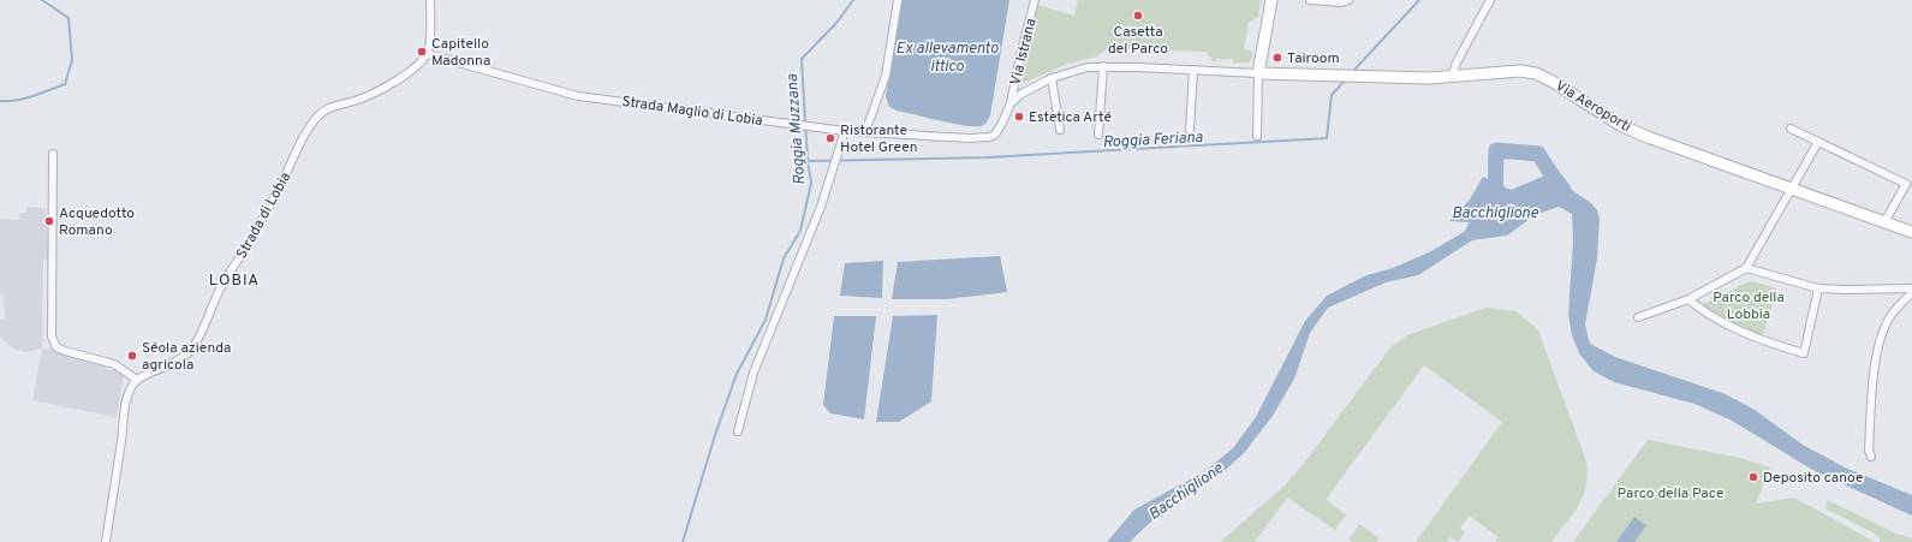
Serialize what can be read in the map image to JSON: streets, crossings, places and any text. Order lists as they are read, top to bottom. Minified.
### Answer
{"streets":{"street":["Via Istrana","Via Aeroporti","Strada Maglio di Lobia","Strada di Lobia"]},"crossings":[["Via Istrana","Via Aeroporti"],["Via Aeroporti","Strada Maglio di Lobia"],["Strada Maglio di Lobia","Strada di Lobia"]],"districts":["LOBIA"],"water":["Ex allevamento ittico","Roggia Muzzana","Roggia Feriana","Bacchiglione"],"parks":["Parco della Lobbia","Parco della Pace"],"places":["Casetta del Parco","Capitello Madonna","Tairoom","Estetica Arté","Ristorante Hotel Green","Acquedotto Romano","Séola azienda agricola","Deposito canoe"]}
